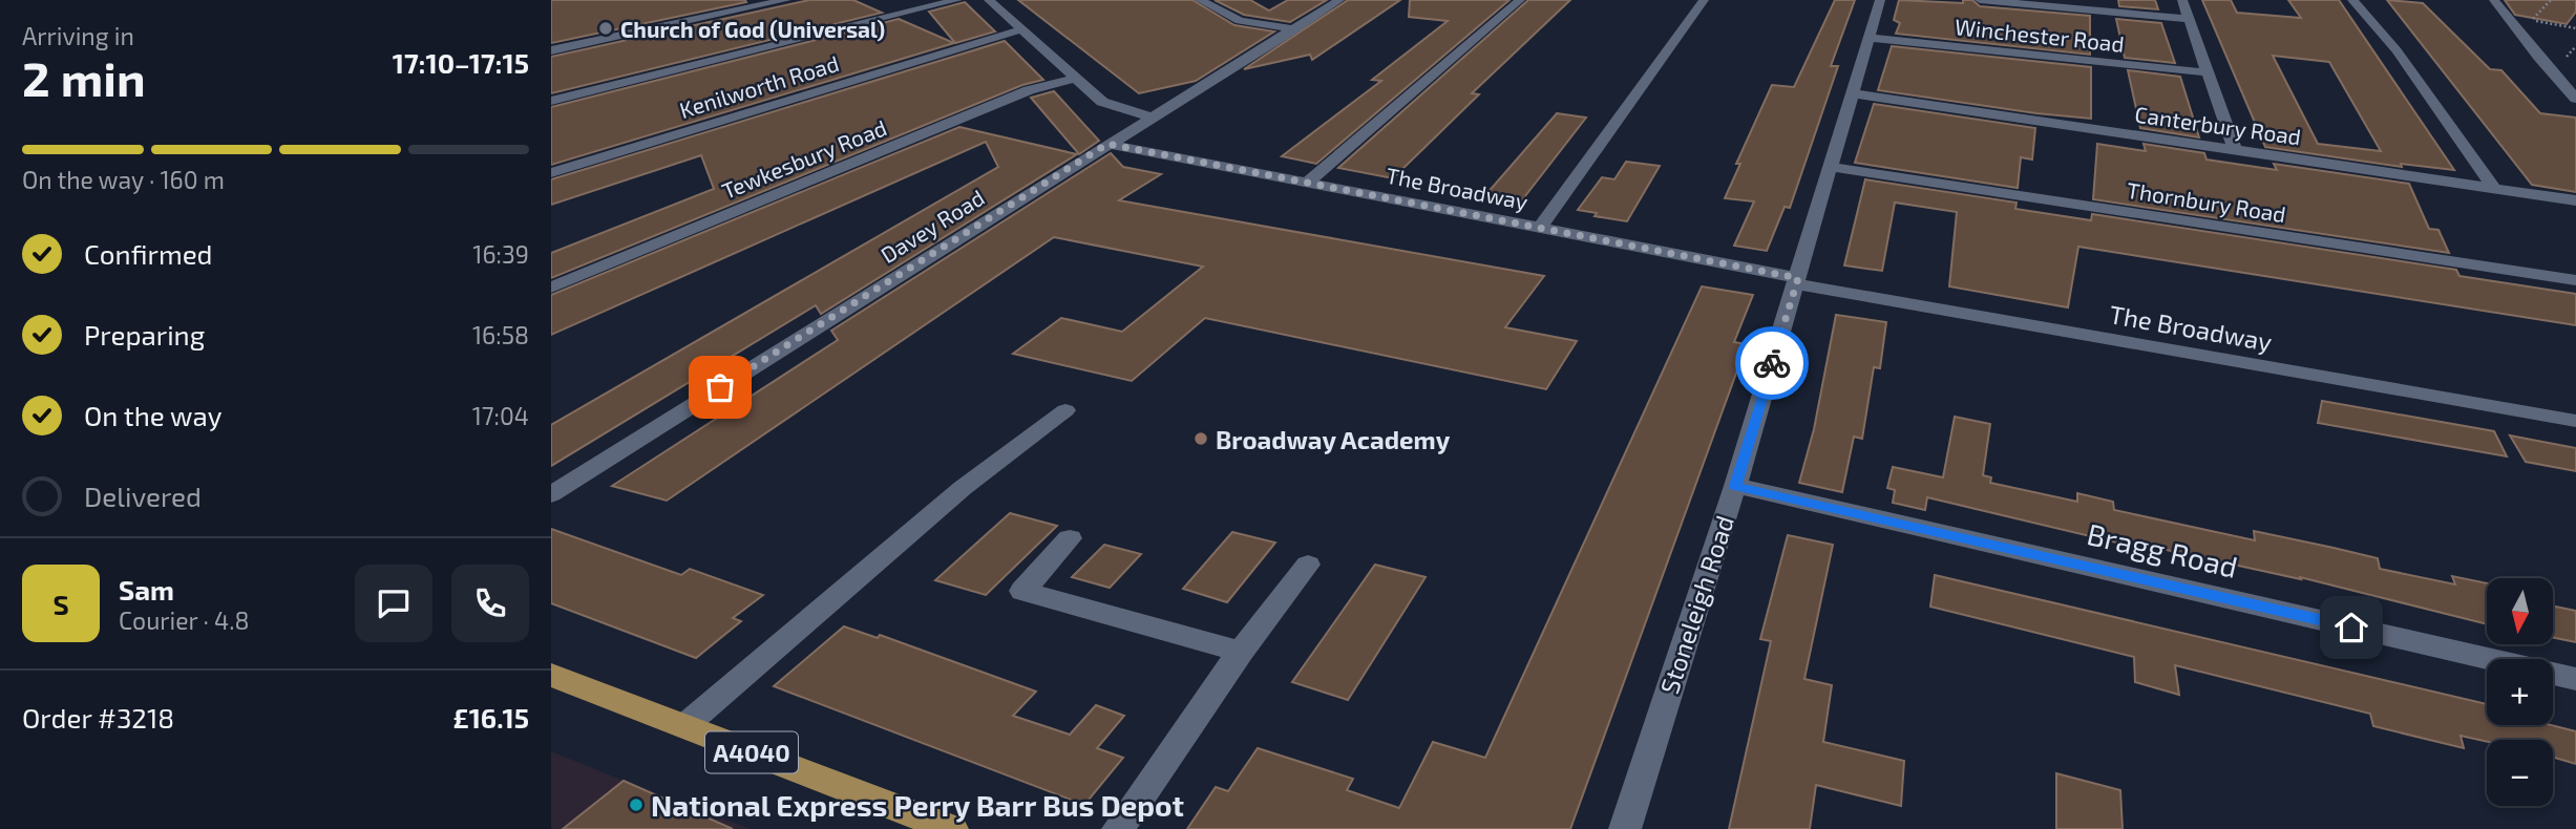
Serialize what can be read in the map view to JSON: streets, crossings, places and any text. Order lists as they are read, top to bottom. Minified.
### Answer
{"streets":{"main road":["A4040"],"street":["Winchester Road","Kenilworth Road","Canterbury Road","Tewkesbury Road","The Broadway","Thornbury Road","Davey Road","Bragg Road","Stoneleigh Road"]},"crossings":[["Winchester Road","Stoneleigh Road"],["Canterbury Road","Stoneleigh Road"],["The Broadway","Davey Road"],["The Broadway","Stoneleigh Road"],["Thornbury Road","Stoneleigh Road"],["Bragg Road","Stoneleigh Road"]],"places":["Church of God (Universal)","Broadway Academy","National Express Perry Barr Bus Depot"],"north":"bottom","page":{"heading":["2 min","Arriving in","17:10–17:15"],"panel":["Sam","Courier · 4.8","Order #3218","£16.15"],"bar":"On the way · 160 m","list":[["Confirmed","16:39"],["Preparing","16:58"],["On the way","17:04"],"Delivered"],"round":"S","map_buttons":["+","−"]}}
